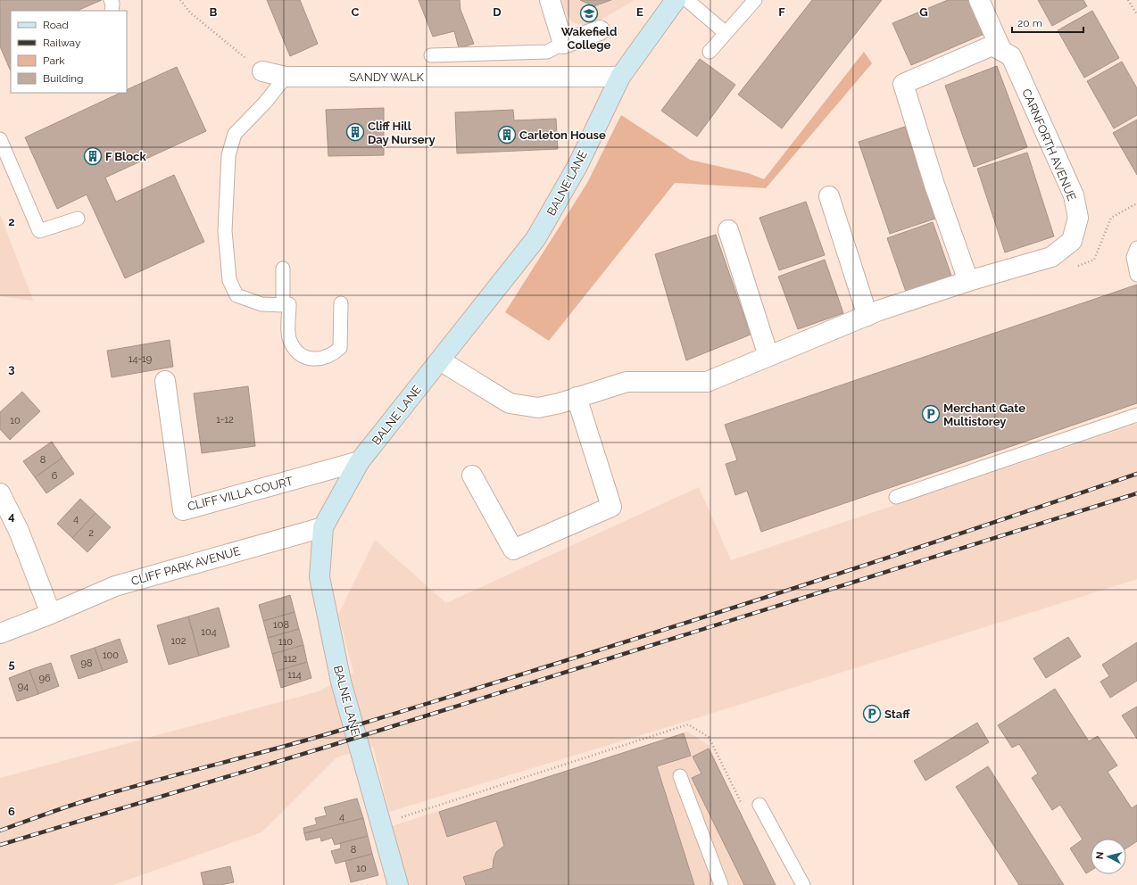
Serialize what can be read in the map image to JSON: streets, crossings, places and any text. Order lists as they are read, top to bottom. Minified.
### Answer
{"streets":{"street":["SANDY WALK","CARNFORTH AVENUE","BALNE LANE","CLIFF VILLA COURT","CLIFF PARK AVENUE"]},"crossings":[["SANDY WALK","BALNE LANE"],["CARNFORTH AVENUE","BALNE LANE"],["BALNE LANE","CLIFF VILLA COURT"],["BALNE LANE","CLIFF PARK AVENUE"]],"places":{"school or university":["Wakefield College"],"building":["Cliff Hill Day Nursery","Carleton House","F Block"],"parking":["Merchant Gate Multistorey","Staff"]},"house_numbers":["14-19","1-12","10","8","6","4","2","108","104","102","110","100","112","98","114","96","94","4","8","10"],"legend":["Road","Railway","Park","Building"],"scale_bar":"20 m","north":"left","grid":{"columns":["B","C","D","E","F","G"],"rows":["2","3","4","5","6"]}}
